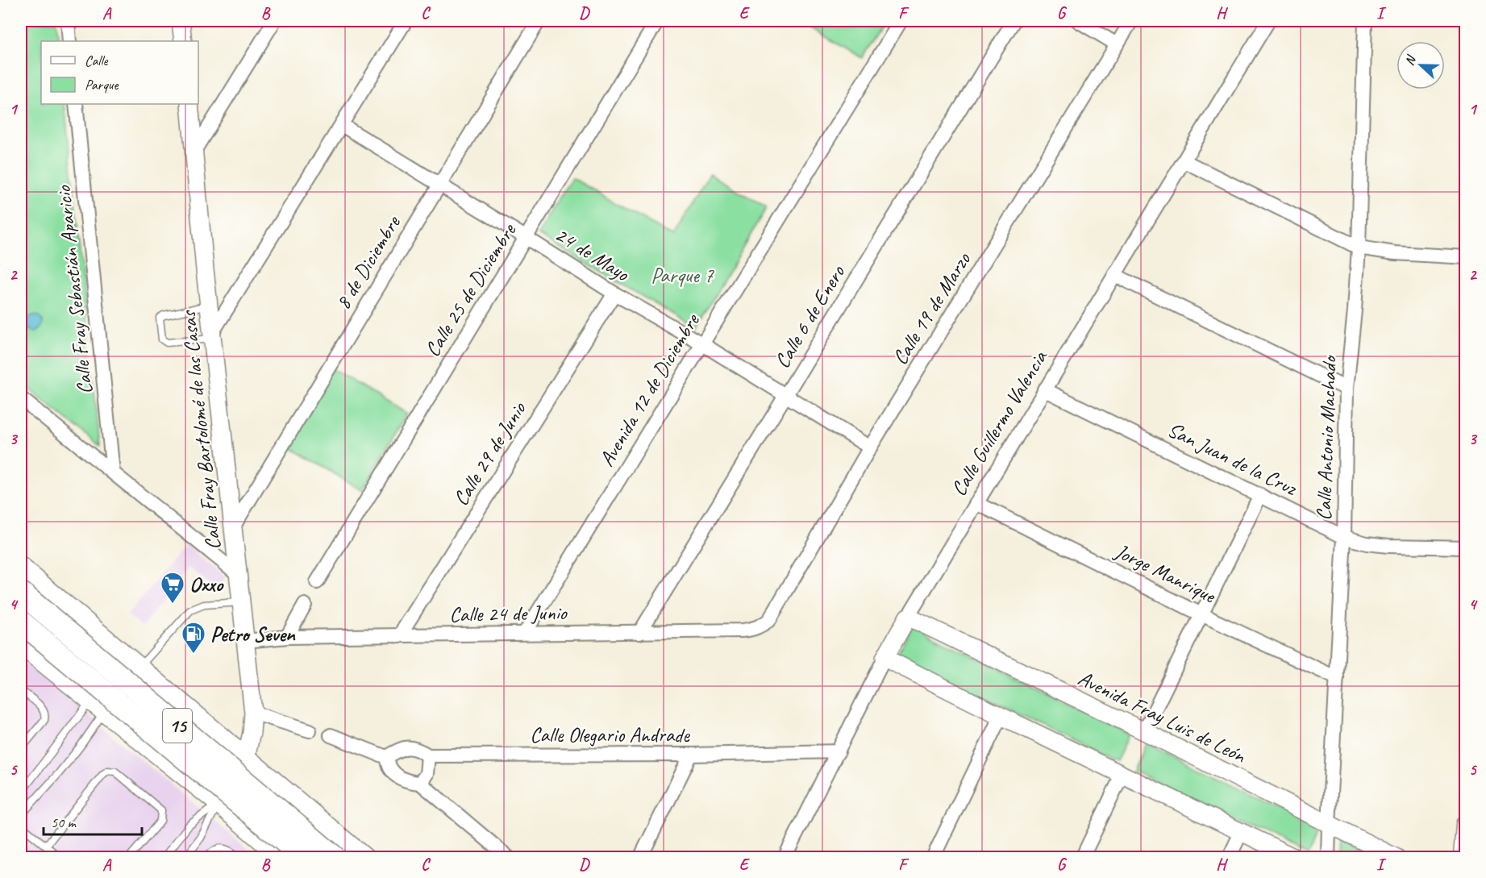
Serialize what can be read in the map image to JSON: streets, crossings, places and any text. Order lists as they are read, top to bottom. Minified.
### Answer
{"streets":{"highway":["15"],"street":["24 de Mayo","8 de Diciembre","Calle Fray Sebastián Aparicio","Calle 25 de Diciembre","Calle 19 de Marzo","Calle 6 de Enero","Avenida 12 de Diciembre","Calle Guillermo Valencia","Calle Fray Bartolomé de las Casas","Calle Antonio Machado","Calle 29 de Junio","San Juan de la Cruz","Jorge Manrique","Calle 24 de Junio","Avenida Fray Luis de León","Calle Olegario Andrade"]},"crossings":[["24 de Mayo","8 de Diciembre"],["24 de Mayo","Calle 25 de Diciembre"],["24 de Mayo","Calle 19 de Marzo"],["24 de Mayo","Calle 6 de Enero"],["24 de Mayo","Avenida 12 de Diciembre"],["24 de Mayo","Calle 29 de Junio"],["8 de Diciembre","Calle Fray Bartolomé de las Casas"],["Calle 19 de Marzo","Calle 24 de Junio"],["Calle 6 de Enero","Calle 24 de Junio"],["Avenida 12 de Diciembre","Calle 24 de Junio"],["Calle Guillermo Valencia","San Juan de la Cruz"],["Calle Guillermo Valencia","Jorge Manrique"],["Calle Guillermo Valencia","Avenida Fray Luis de León"],["Calle Guillermo Valencia","Calle Olegario Andrade"],["Calle Fray Bartolomé de las Casas","Calle 24 de Junio"],["Calle Antonio Machado","San Juan de la Cruz"],["Calle Antonio Machado","Jorge Manrique"],["Calle Antonio Machado","Avenida Fray Luis de León"],["Calle 29 de Junio","Calle 24 de Junio"]],"parks":["Parque 7"],"places":{"supermarket":["Oxxo"],"fuel station":["Petro Seven"]},"legend":["Calle","Parque"],"scale_bar":"50 m","north":"left","grid":{"columns":["A","B","C","D","E","F","G","H","I"],"rows":["1","2","3","4","5"]}}
